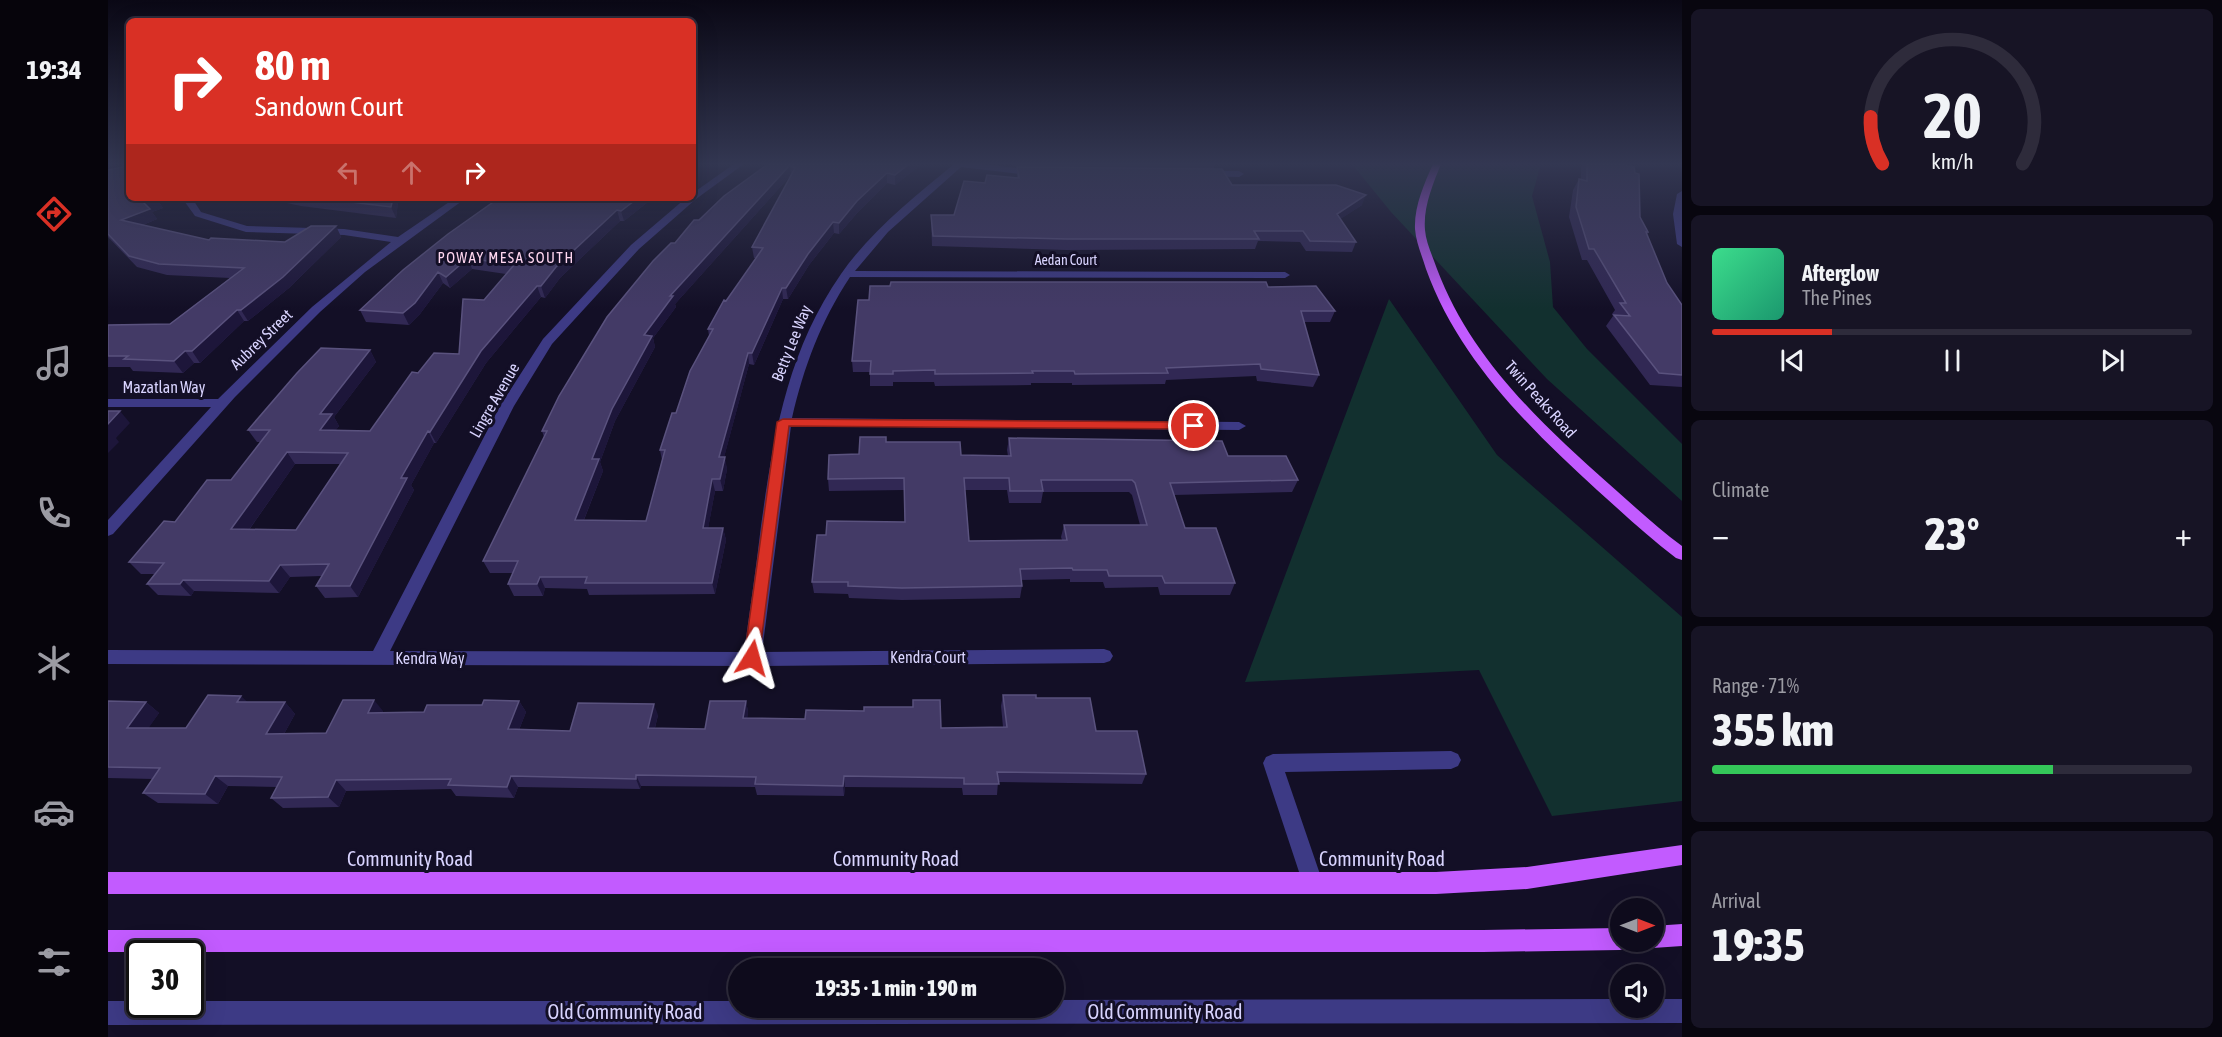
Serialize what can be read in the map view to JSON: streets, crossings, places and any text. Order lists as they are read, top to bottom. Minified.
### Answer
{"streets":{"main road":["Twin Peaks Road","Community Road"],"street":["Aedan Court","Aubrey Street","Betty Lee Way","Mazatlan Way","Lingre Avenue","Kendra Court","Kendra Way","Old Community Road"]},"crossings":[["Aedan Court","Betty Lee Way"],["Aubrey Street","Mazatlan Way"],["Betty Lee Way","Kendra Court"],["Betty Lee Way","Kendra Way"],["Lingre Avenue","Kendra Way"],["Kendra Court","Kendra Way"]],"districts":["POWAY MESA SOUTH"],"north":"right","page":{"tabs":"19:34","turn":["80 m","Sandown Court"],"song":["Afterglow","The Pines"],"tile":["Climate",["Range · 71%","355 km"],["Arrival","19:35"]],"heat":["−","23°","+"],"limit":"30","trip":"19:35 · 1 min · 190 m","gauge":["20","km/h"]}}
